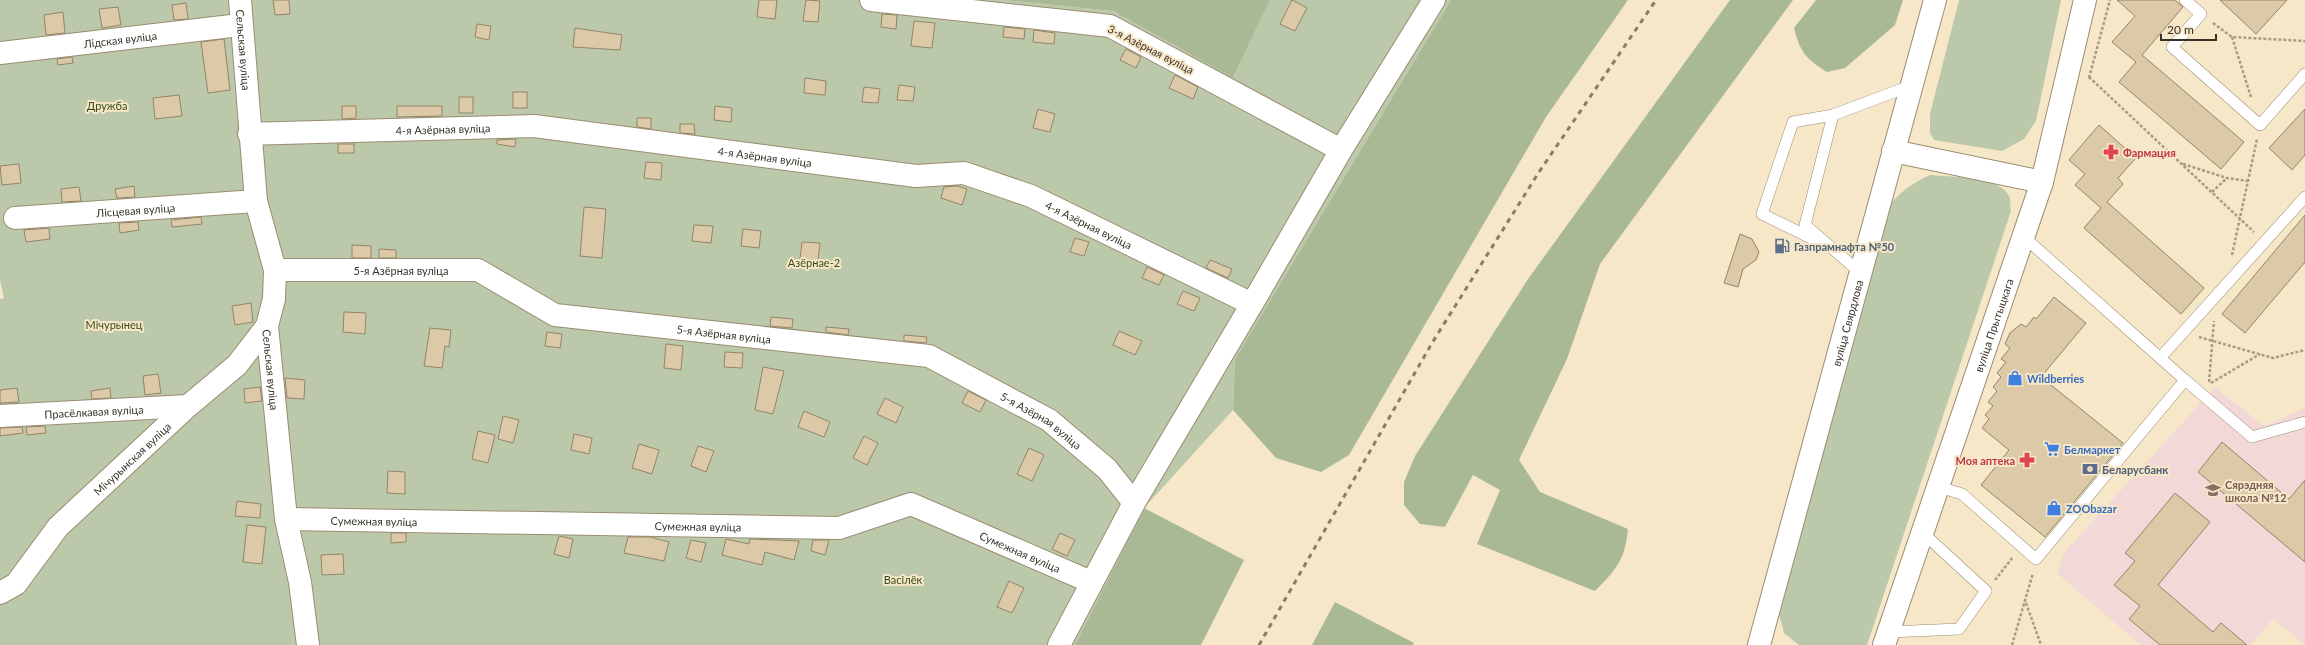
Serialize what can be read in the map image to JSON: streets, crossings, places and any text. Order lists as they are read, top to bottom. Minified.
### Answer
{"streets":{"street":["Лідская вуліца","3-я Азёрная вуліца","Сельская вуліца","4-я Азёрная вуліца","Лісцевая вуліца","5-я Азёрная вуліца","вуліца Свярдлова","вуліца Прытыцкага","Прасёлкавая вуліца","Мічурынская вуліца","Сумежная вуліца"]},"crossings":[["Лідская вуліца","Сельская вуліца"],["Сельская вуліца","4-я Азёрная вуліца"],["Сельская вуліца","Лісцевая вуліца"],["Сельская вуліца","5-я Азёрная вуліца"],["Сельская вуліца","Мічурынская вуліца"],["Сельская вуліца","Сумежная вуліца"],["Прасёлкавая вуліца","Мічурынская вуліца"]],"parks":["Дружба","Азёрнае-2","Мічурынец","Васілёк"],"places":{"pharmacy":["Фармация","Моя аптека"],"fuel station":["Газпрамнафта №50"],"shop":["Wildberries","ZOObazar"],"supermarket":["Белмаркет"],"bank":["Беларусбанк"],"school or university":["Сярэдняя школа №12"]},"scale_bar":"20 m"}
